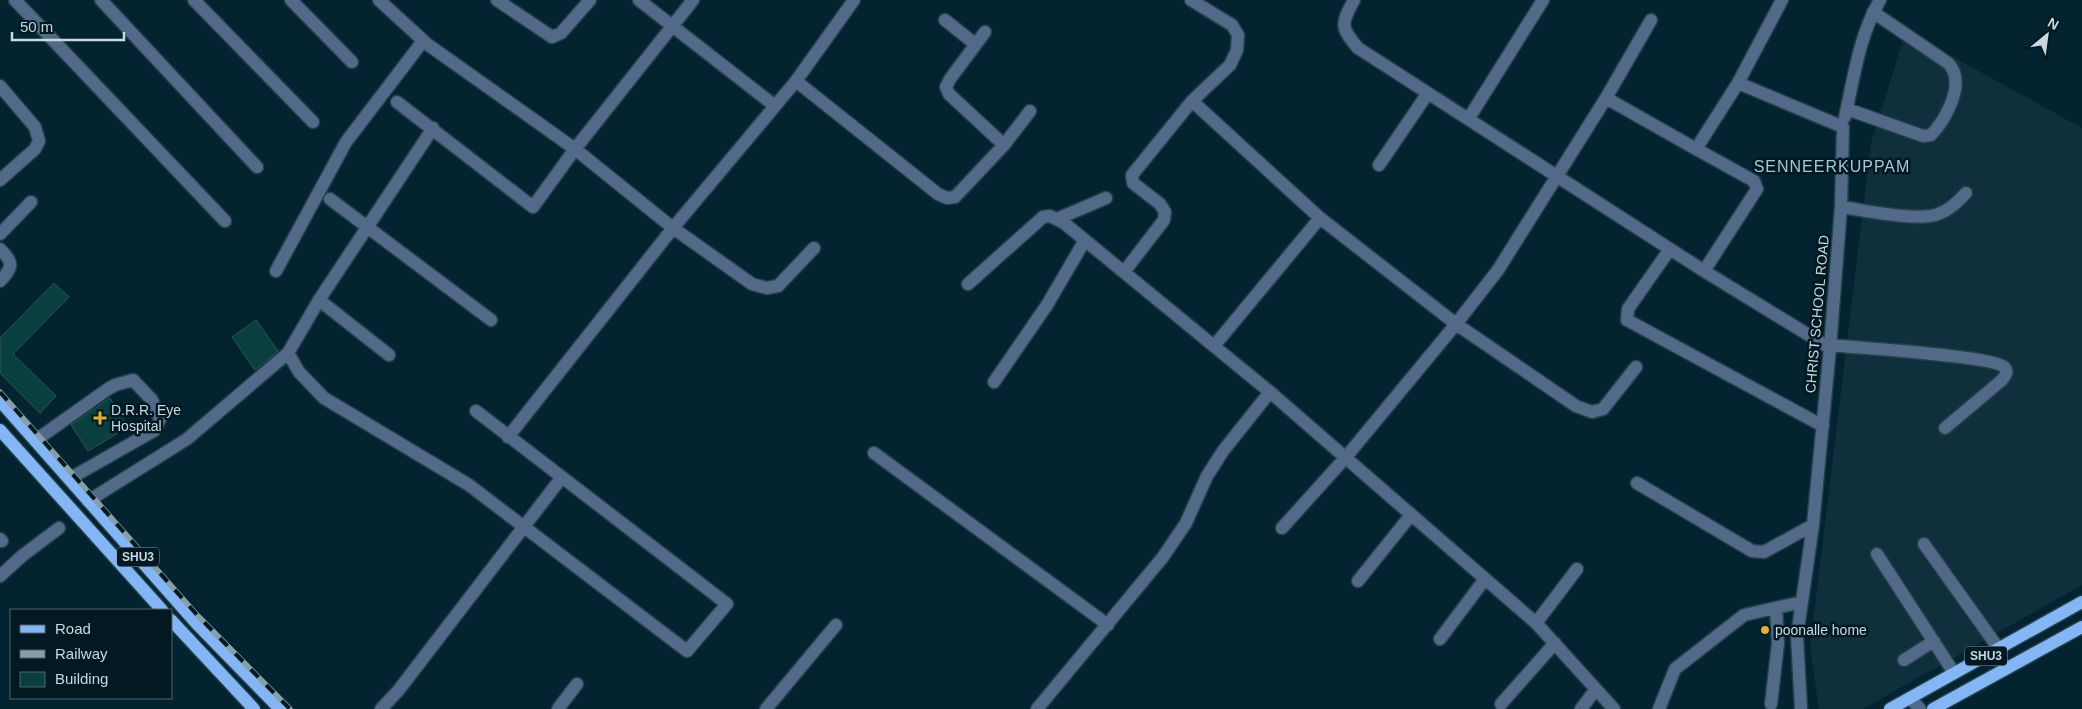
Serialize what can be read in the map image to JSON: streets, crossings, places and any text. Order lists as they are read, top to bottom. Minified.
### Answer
{"streets":{"main road":["SHU3"],"street":["CHRIST SCHOOL ROAD"]},"districts":["SENNEERKUPPAM"],"places":{"health":["D.R.R. Eye Hospital"],"other":["poonalle home"]},"legend":["Road","Railway","Building"],"scale_bar":"50 m","north":"top right"}
